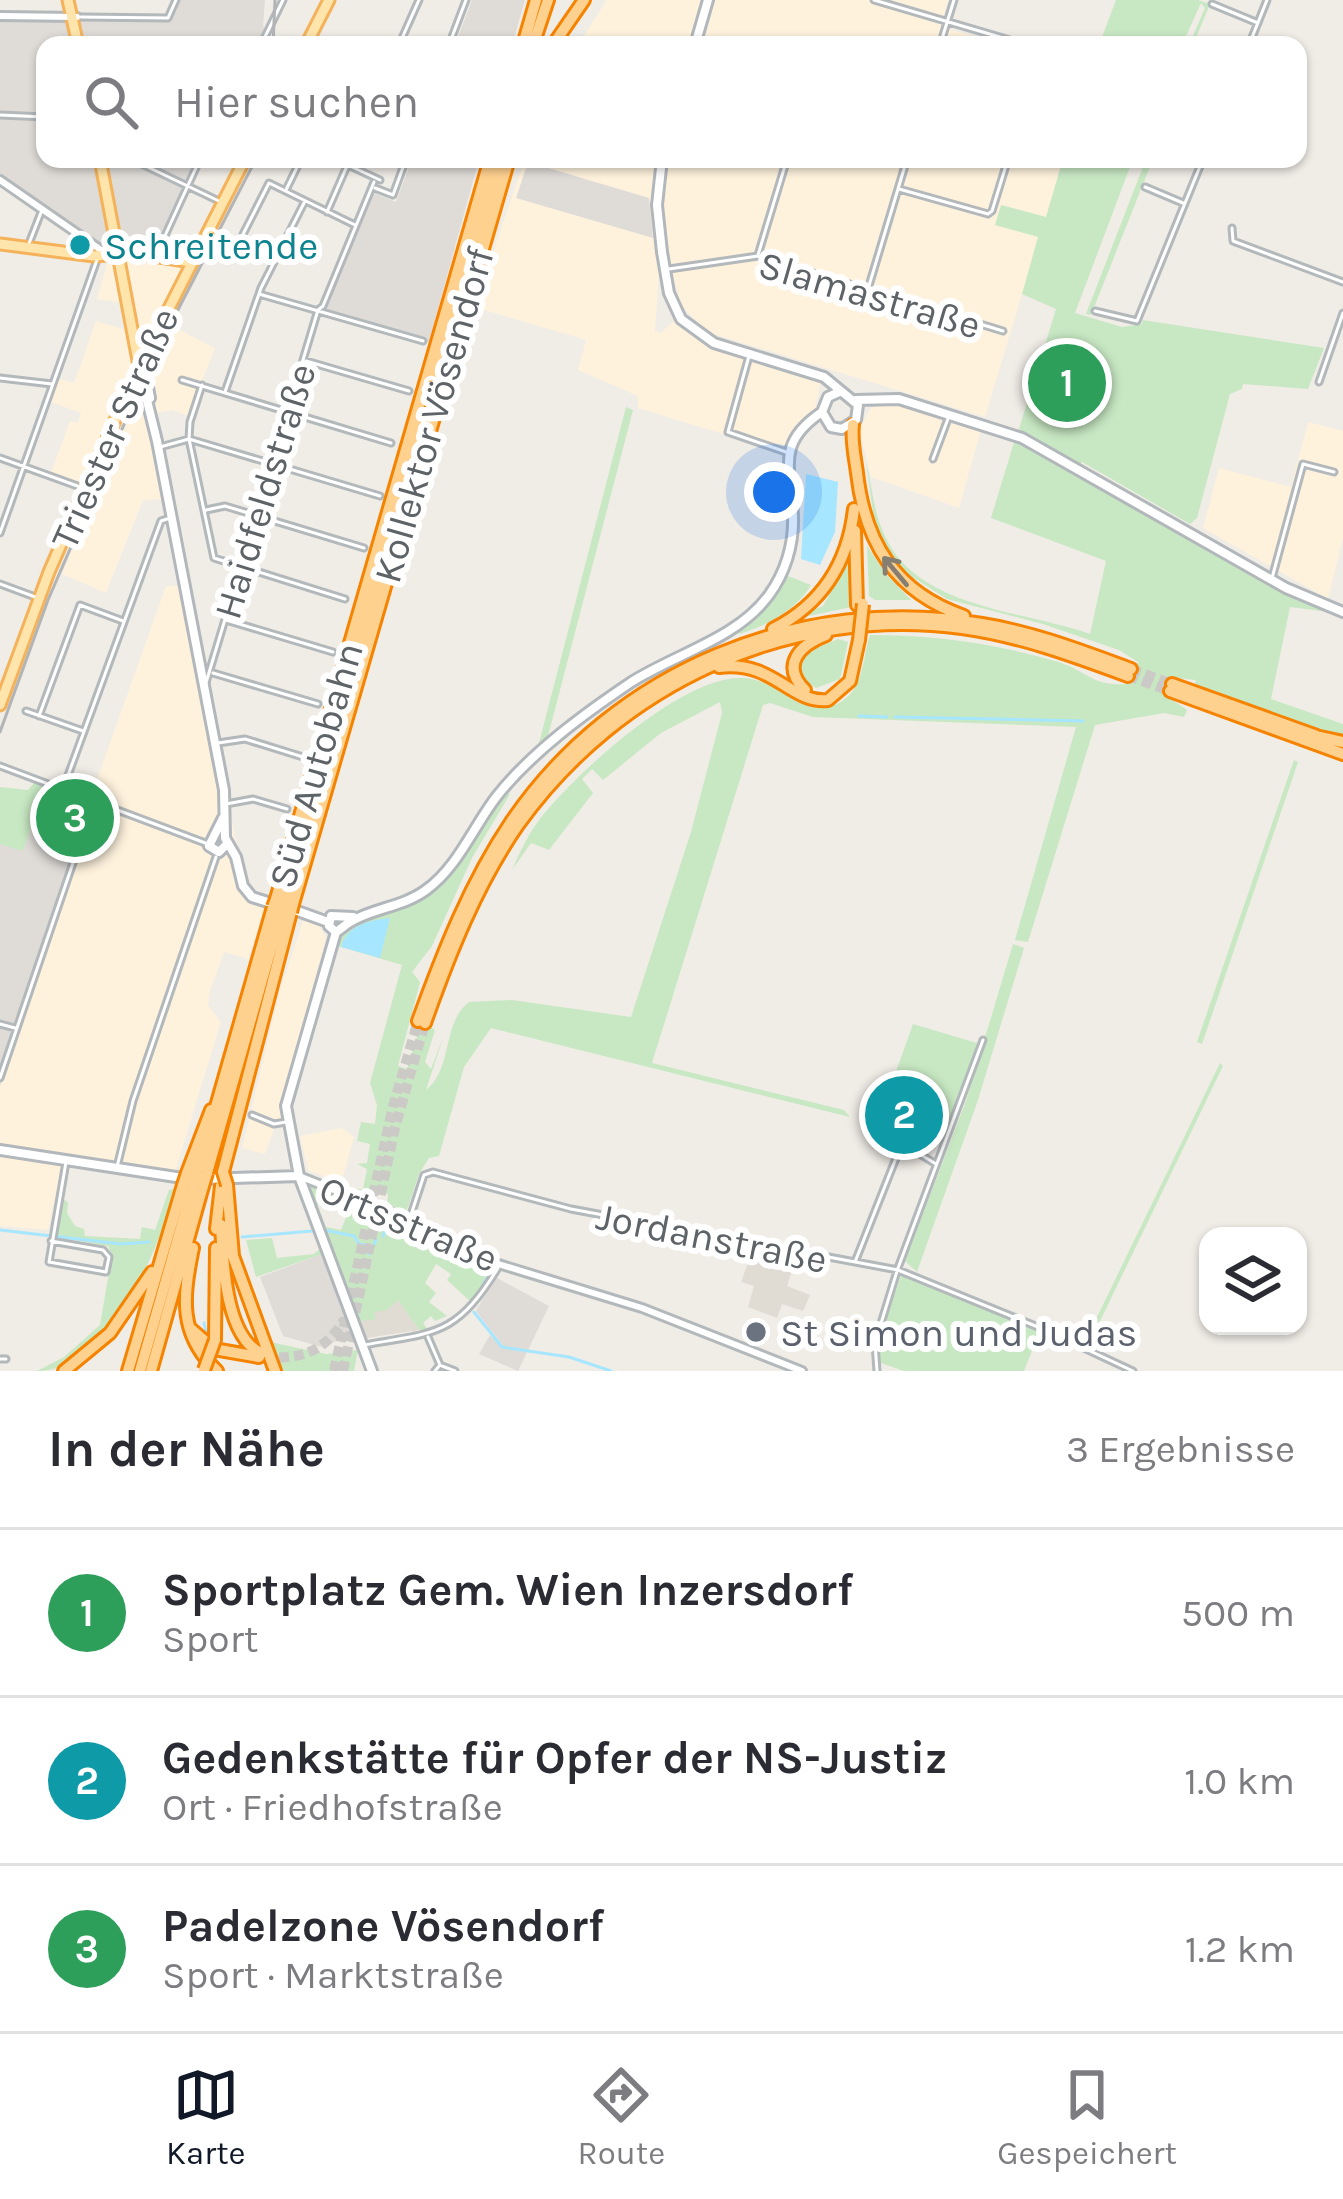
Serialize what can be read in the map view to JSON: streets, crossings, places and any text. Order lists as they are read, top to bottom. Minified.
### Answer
{"streets":{"highway":["Kollektor Vösendorf","Süd Autobahn"],"main road":["Triester Straße","Ortsstraße"],"street":["Slamastraße","Haidfeldstraße","Jordanstraße"]},"crossings":[["Kollektor Vösendorf","Süd Autobahn"],["Ortsstraße","Jordanstraße"]],"places":["Schreitende","St Simon und Judas"],"page":{"search":"Hier suchen","pins":["1","3","2"],"heading":["In der Nähe","3 Ergebnisse"],"list":[{"mark":"1","name":"Sportplatz Gem. Wien Inzersdorf","note":"Sport","value":"500 m"},{"mark":"2","name":"Gedenkstätte für Opfer der NS-Justiz","note":"Ort · Friedhofstraße","value":"1.0 km"},{"mark":"3","name":"Padelzone Vösendorf","note":"Sport · Marktstraße","value":"1.2 km"}],"nav":["Karte","Route","Gespeichert"]}}
